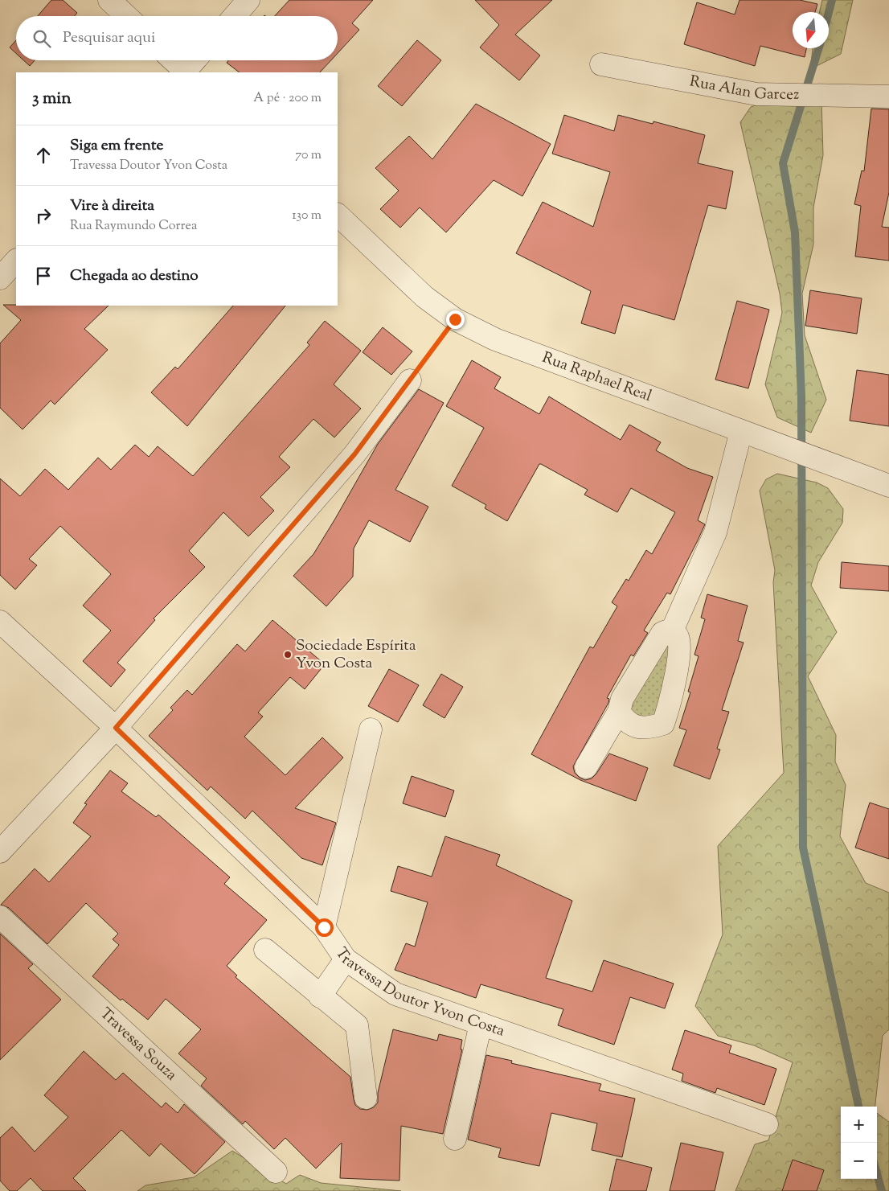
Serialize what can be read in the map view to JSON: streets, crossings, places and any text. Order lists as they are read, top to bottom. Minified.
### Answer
{"streets":{"street":["Rua Alan Garcez","Rua Raphael Real","Travessa Doutor Yvon Costa","Travessa Souza"]},"places":["Sociedade Espírita Yvon Costa"],"north":"bottom","page":{"search":"Pesquisar aqui","heading":["3 min","A pé · 200 m"],"list":[["Siga em frente","Travessa Doutor Yvon Costa","70 m"],["Vire à direita","Rua Raymundo Correa","130 m"],"Chegada ao destino"],"map_buttons":["+","−"]}}
